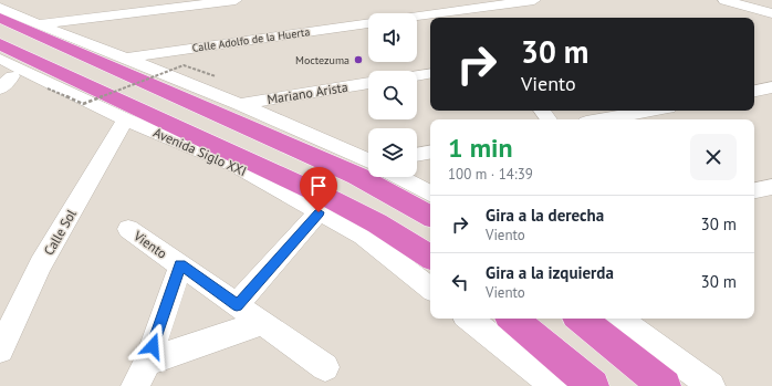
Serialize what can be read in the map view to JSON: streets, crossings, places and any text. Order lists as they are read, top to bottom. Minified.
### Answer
{"streets":{"highway":["Avenida Siglo XXI"],"street":["Calle Adolfo de la Huerta","Mariano Arista","Calle Sol","Viento"]},"crossings":[["Avenida Siglo XXI","Calle Sol"]],"places":["Moctezuma"],"page":{"turn":["30 m","Viento"],"heading":["1 min","100 m · 14:39"],"list":[{"name":"Gira a la derecha","note":"Viento","value":"30 m"},{"name":"Gira a la izquierda","note":"Viento","value":"30 m"}]}}
